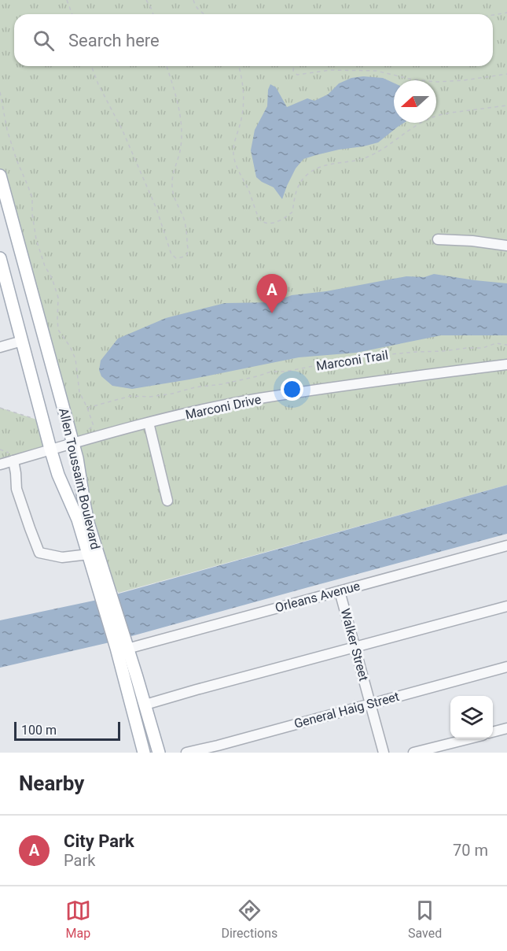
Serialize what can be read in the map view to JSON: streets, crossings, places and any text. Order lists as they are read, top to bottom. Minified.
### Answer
{"streets":{"main road":["Allen Toussaint Boulevard"],"street":["Marconi Drive","Orleans Avenue","Walker Street","General Haig Street"],"path":["Marconi Trail"]},"crossings":[["Marconi Drive","Allen Toussaint Boulevard"],["Allen Toussaint Boulevard","Orleans Avenue"],["Orleans Avenue","Walker Street"],["Walker Street","General Haig Street"]],"scale_bar":"100 m","north":"left","page":{"search":"Search here","pins":"A","scale":"100 m","heading":"Nearby","list":[{"mark":"A","name":"City Park","note":"Park","value":"70 m"}],"nav":["Map","Directions","Saved"]}}
